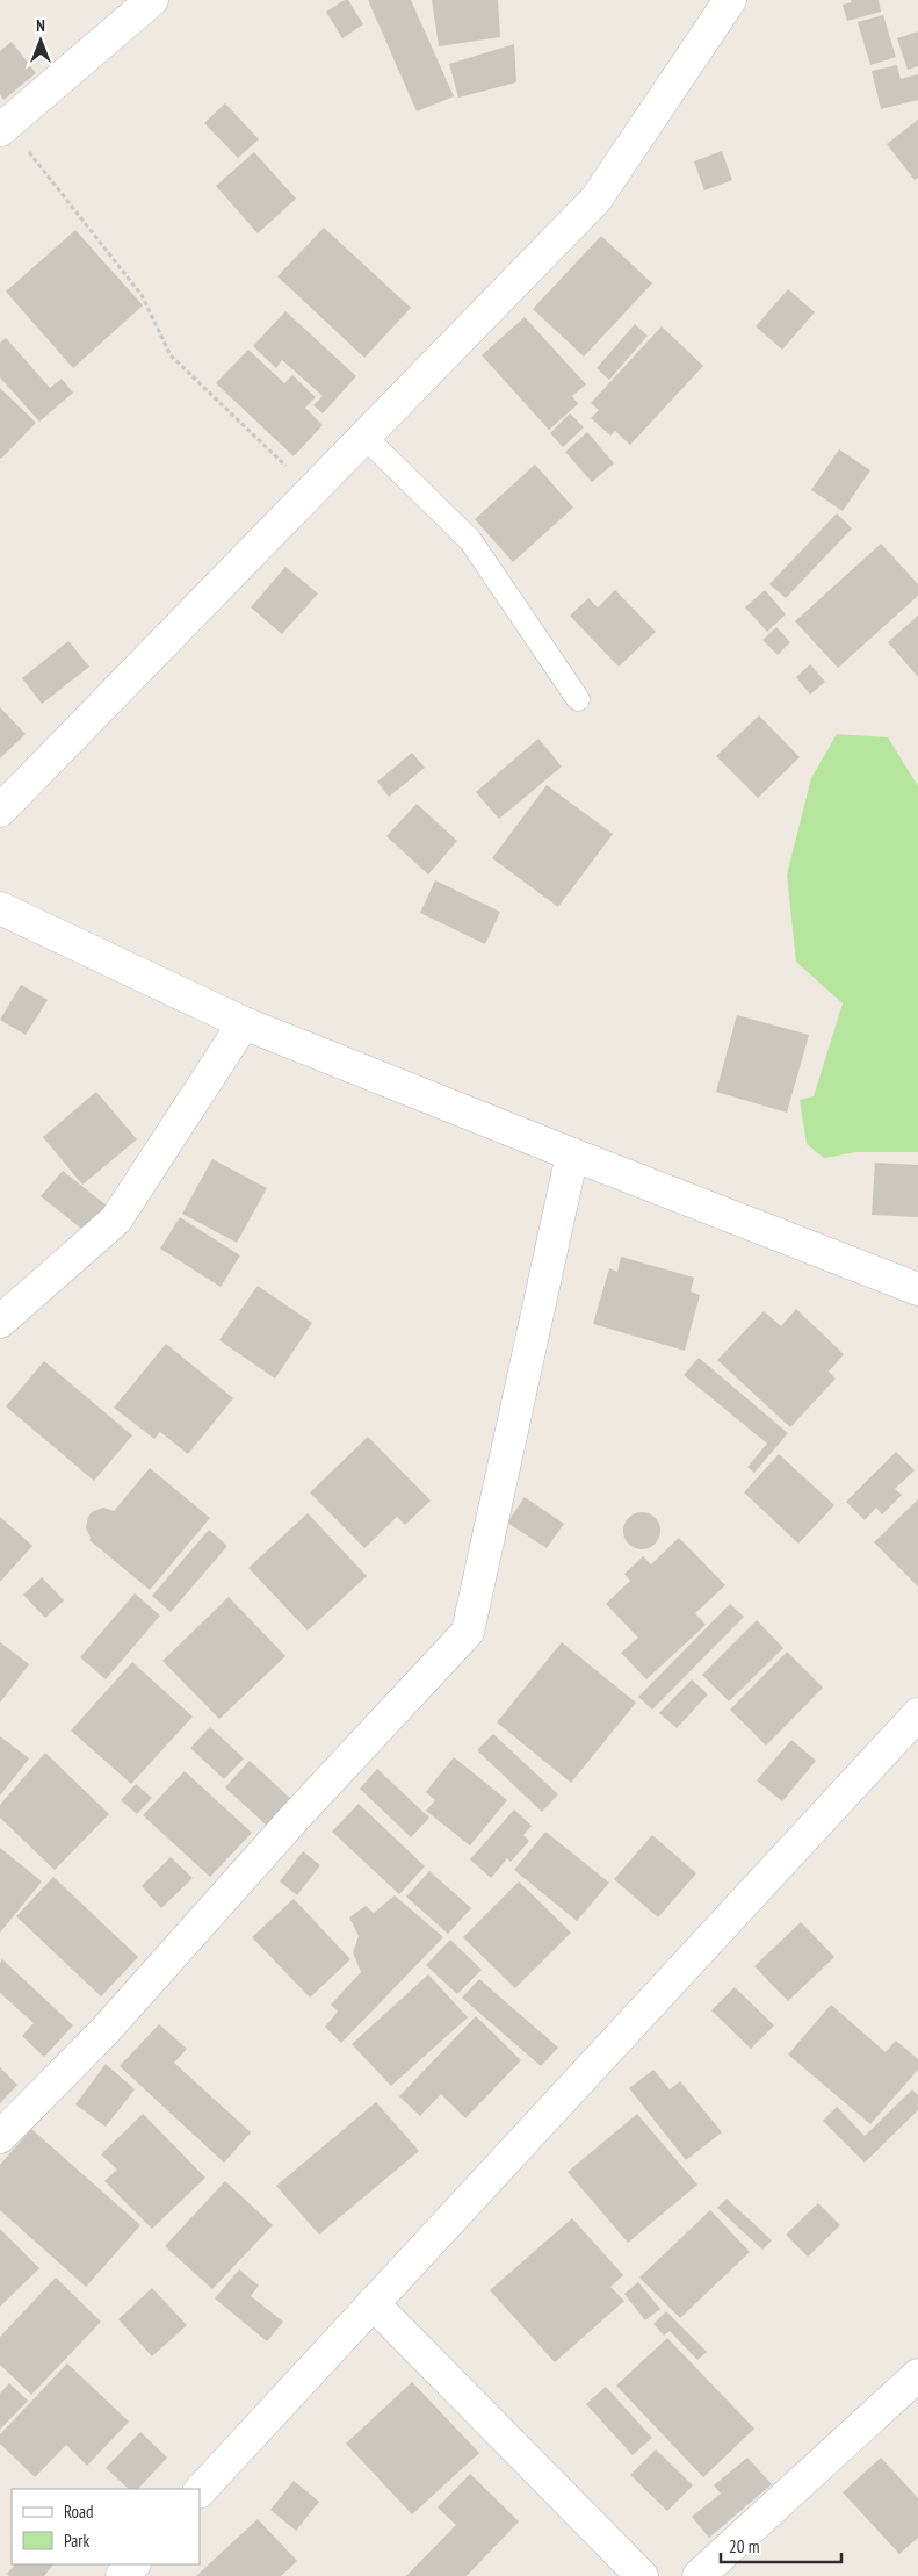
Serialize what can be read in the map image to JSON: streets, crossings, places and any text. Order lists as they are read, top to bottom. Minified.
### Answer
{"legend":["Road","Park"],"scale_bar":"20 m","north":"top"}
